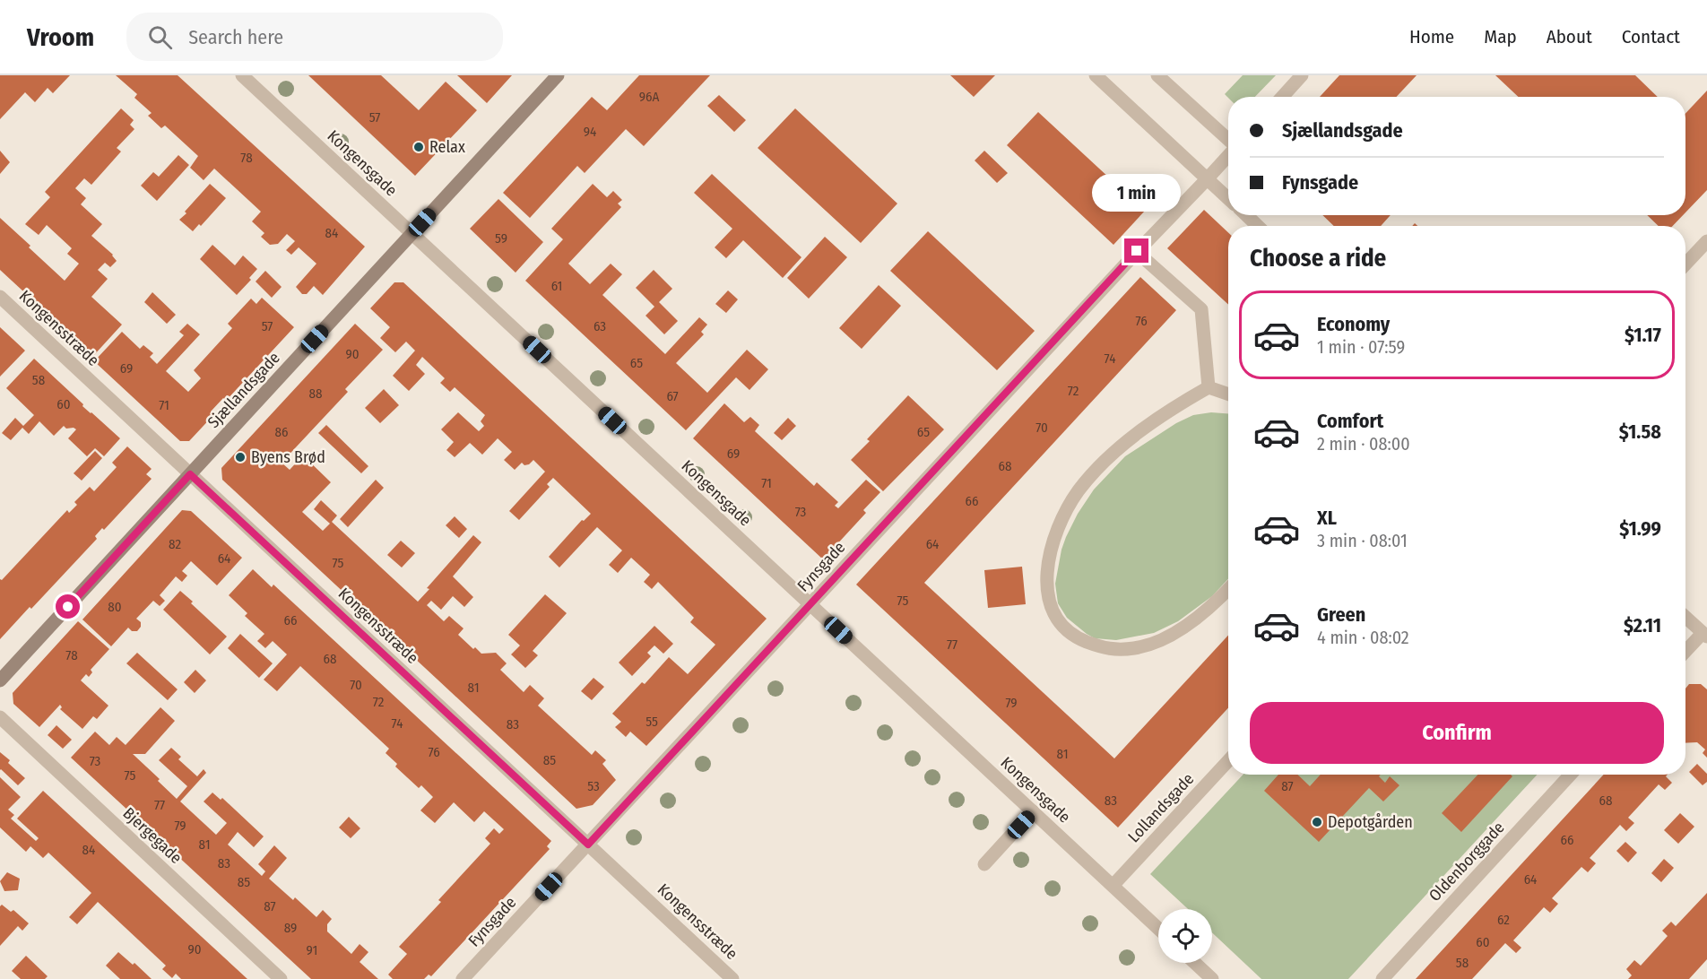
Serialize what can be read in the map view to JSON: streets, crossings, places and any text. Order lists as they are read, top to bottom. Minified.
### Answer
{"streets":{"street":["Kongensgade","Kongensstræde","Sjællandsgade","Fynsgade","Lollandsgade","Bjergegade","Oldenborggade"]},"crossings":[["Kongensgade","Sjællandsgade"],["Kongensgade","Fynsgade"],["Kongensgade","Lollandsgade"],["Kongensstræde","Sjællandsgade"],["Kongensstræde","Fynsgade"]],"places":["Relax","Byens Brød","Depotgården"],"house_numbers":["96A","57","94","78","84","59","61","76","57","63","90","74","65","69","58","72","88","67","60","71","70","86","65","69","68","71","66","73","82","64","64","75","75","80","66","77","78","68","70","81","72","79","55","74","83","76","81","85","73","75","53","87","83","68","77","79","66","81","84","83","64","85","87","62","89","60","90","91","58"],"page":{"header":"Vroom","search":"Search here","nav":["Home","Map","About","Contact"],"banner":["Sjællandsgade","Fynsgade"],"bubble":"1 min","heading":"Choose a ride","list":[{"name":"Economy","note":"1 min · 07:59","value":"$1.17"},{"name":"Comfort","note":"2 min · 08:00","value":"$1.58"},{"name":"XL","note":"3 min · 08:01","value":"$1.99"},{"name":"Green","note":"4 min · 08:02","value":"$2.11"}],"buttons":"Confirm"}}
